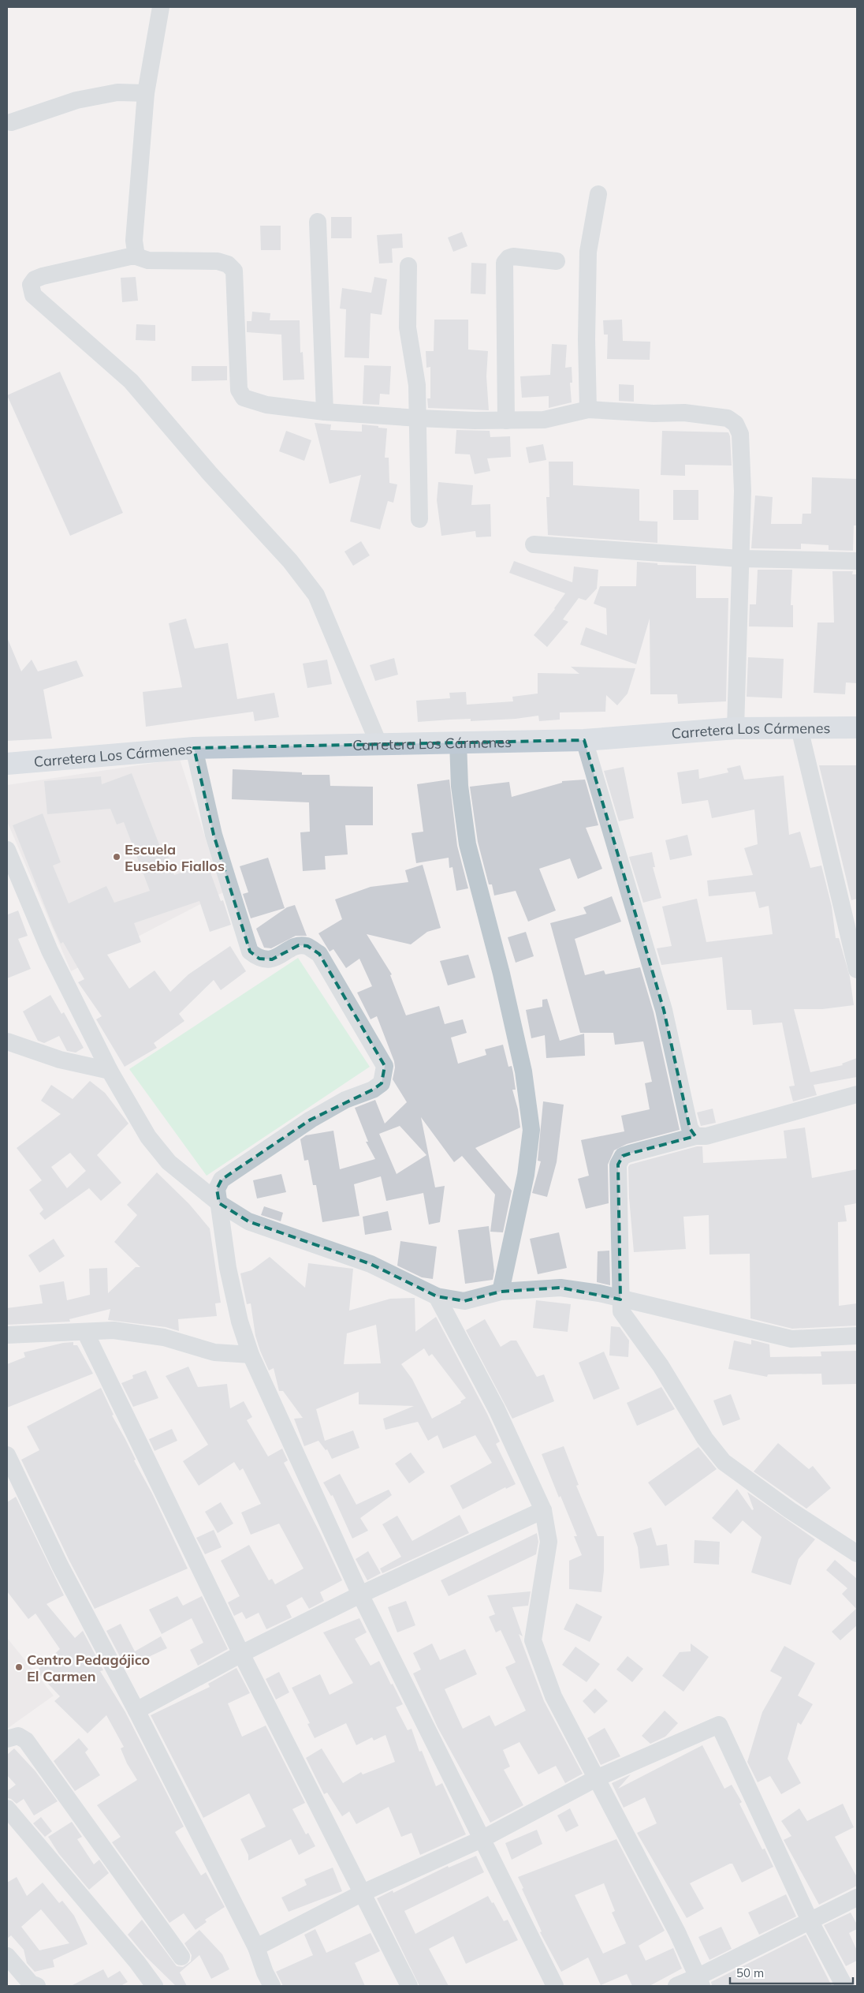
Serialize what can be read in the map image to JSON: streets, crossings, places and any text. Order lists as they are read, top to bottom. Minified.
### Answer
{"streets":{"main road":["Carretera Los Cármenes"]},"places":["Escuela Eusebio Fiallos","Centro Pedagójico El Carmen"],"scale_bar":"50 m"}
